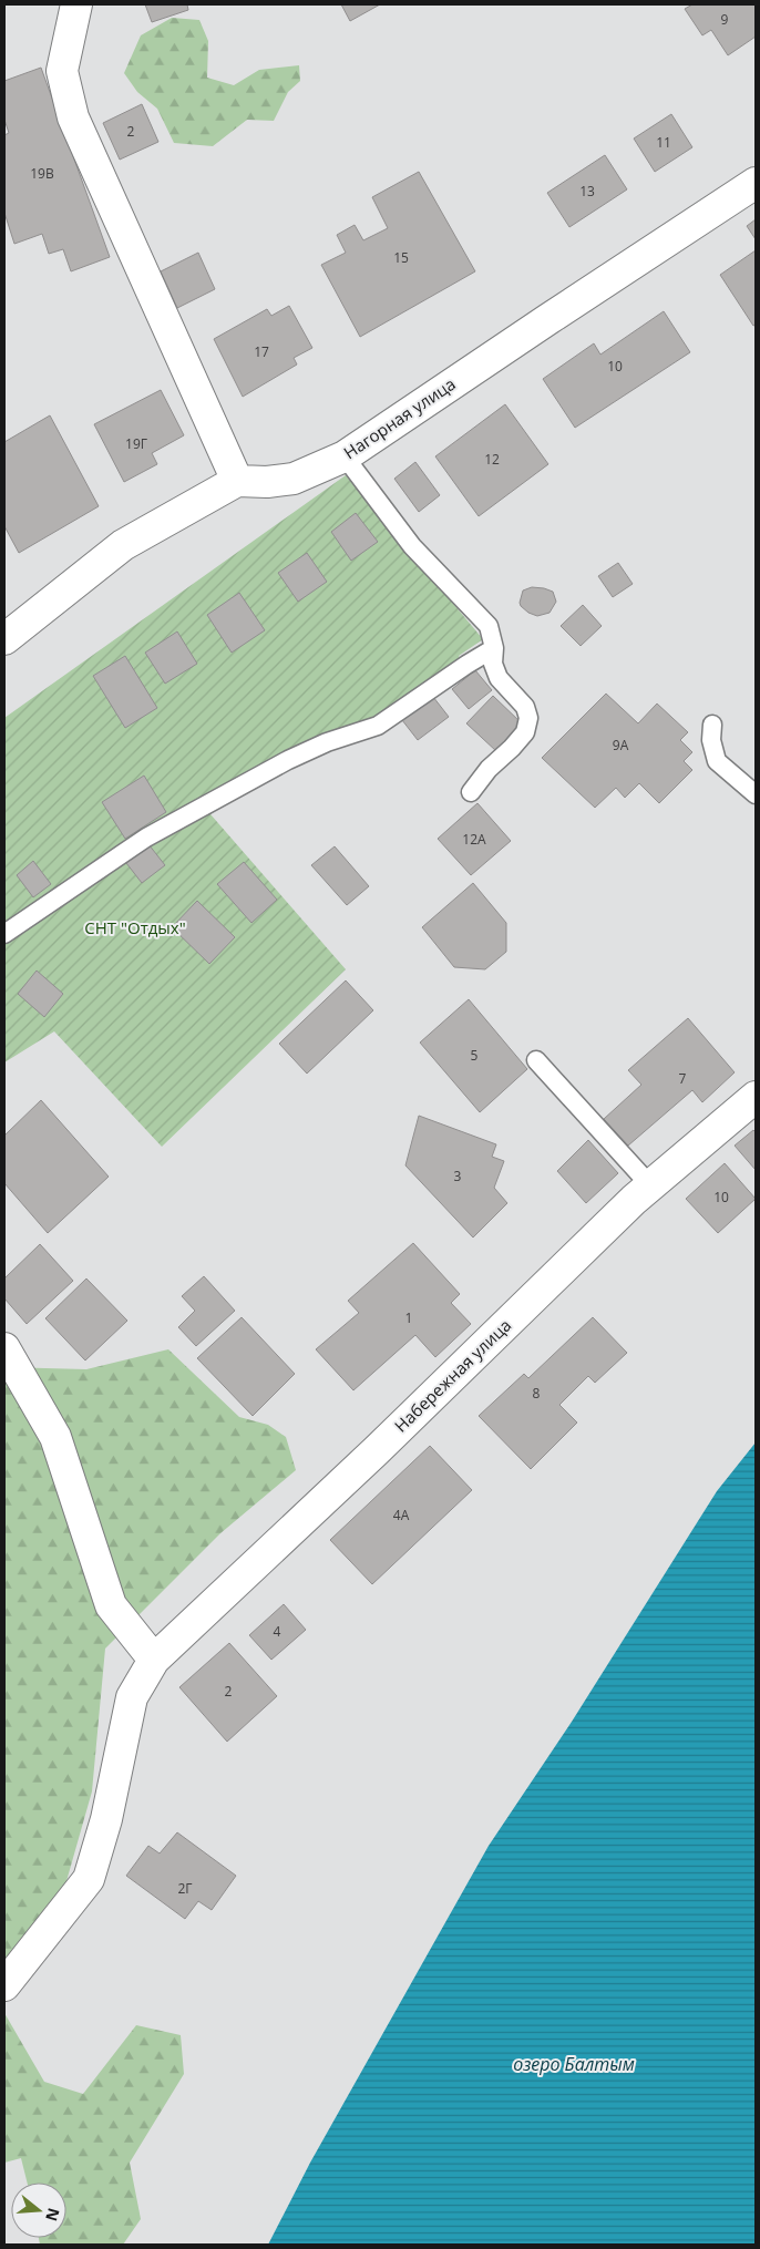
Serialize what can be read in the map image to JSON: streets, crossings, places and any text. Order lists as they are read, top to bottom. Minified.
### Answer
{"streets":{"street":["Нагорная улица","Набережная улица"]},"water":["озеро Балтым"],"parks":["СНТ \"Отдых\""],"house_numbers":["9","2","11","19В","13","15","17","10","19Г","12","9А","12А","5","7","3","10","1","8","4А","4","2","2Г"],"north":"right"}
